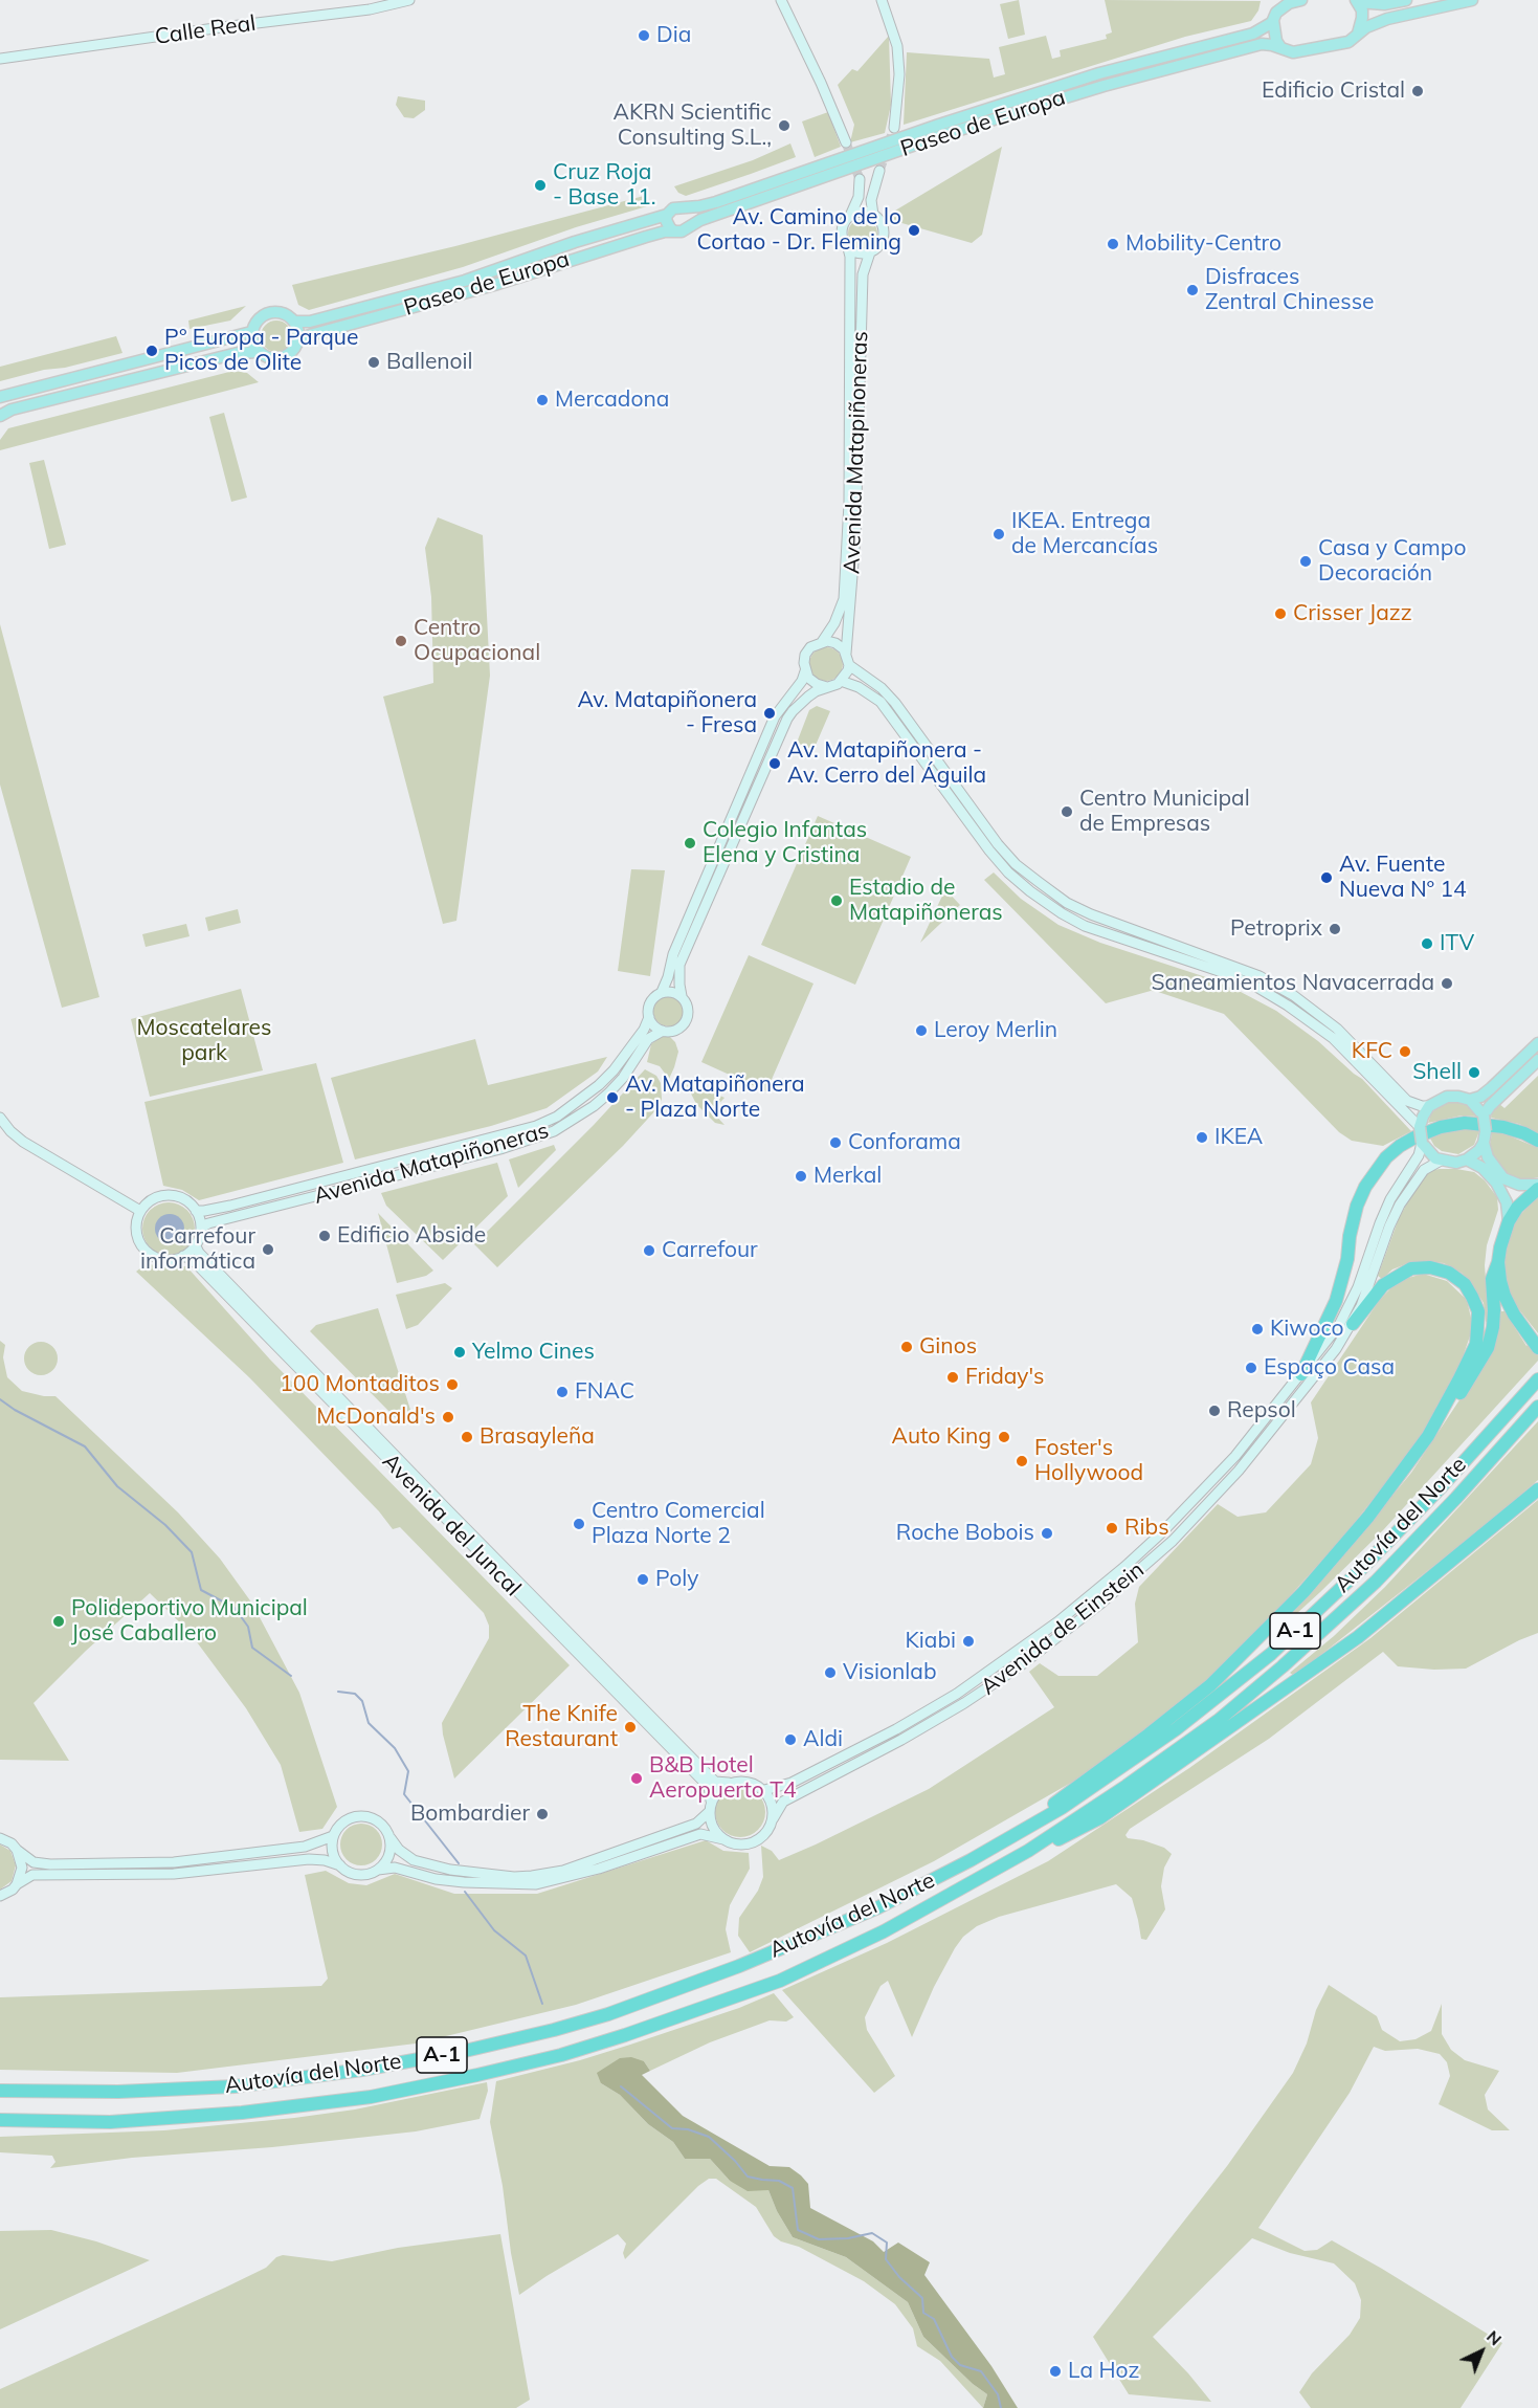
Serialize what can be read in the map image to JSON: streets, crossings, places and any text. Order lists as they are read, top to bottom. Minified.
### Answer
{"streets":{"highway":["Autovía del Norte","A-1"],"main road":["Paseo de Europa"],"street":["Calle Real","Avenida Matapiñoneras","Avenida del Juncal","Avenida de Einstein"]},"crossings":[["Avenida Matapiñoneras","Avenida del Juncal"],["Avenida del Juncal","Avenida de Einstein"]],"parks":["Moscatelares park"],"places":["Dia","Edificio Cristal","AKRN Scientific Consulting S.L.,","Cruz Roja - Base 11.","Av. Camino de lo Cortao - Dr. Fleming","Mobility-Centro","Disfraces Zentral Chinesse","Pº Europa - Parque Picos de Olite","Ballenoil","Mercadona","IKEA. Entrega de Mercancías","Casa y Campo Decoración","Crisser Jazz","Centro Ocupacional","Av. Matapiñonera - Fresa","Av. Matapiñonera - Av. Cerro del Águila","Centro Municipal de Empresas","Colegio Infantas Elena y Cristina","Av. Fuente Nueva Nº 14","Estadio de Matapiñoneras","Petroprix","ITV","Saneamientos Navacerrada","Leroy Merlin","KFC","Shell","Av. Matapiñonera - Plaza Norte","IKEA","Conforama","Merkal","Edificio Abside","Carrefour informática","Carrefour","Kiwoco","Ginos","Yelmo Cines","Espaço Casa","Friday's","100 Montaditos","FNAC","Repsol","McDonald's","Brasayleña","Auto King","Foster's Hollywood","Centro Comercial Plaza Norte 2","Ribs","Roche Bobois","Poly","Polideportivo Municipal José Caballero","Kiabi","Visionlab","The Knife Restaurant","Aldi","B&B Hotel Aeropuerto T4","Bombardier","La Hoz"],"north":"top right"}
